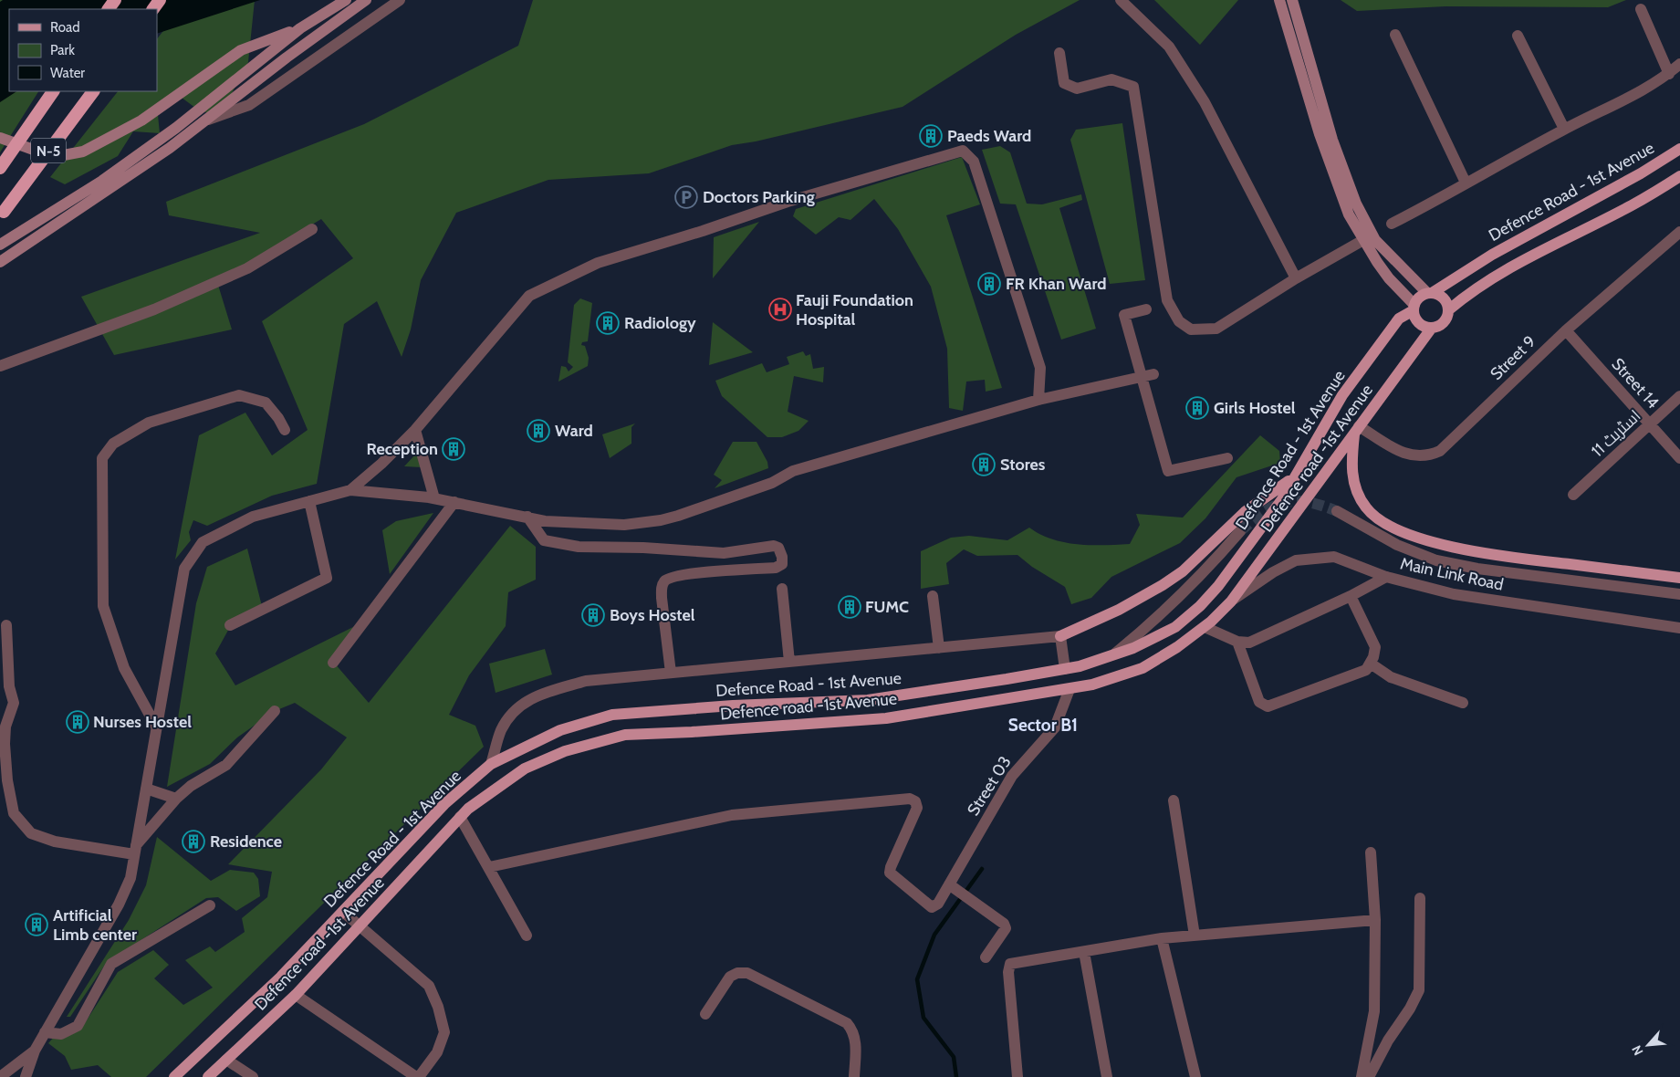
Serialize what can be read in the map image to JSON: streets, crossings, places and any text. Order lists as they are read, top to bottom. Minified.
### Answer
{"streets":{"highway":["N-5"],"main road":["Defence Road - 1st Avenue","Defence road -1st Avenue"],"street":["Street 9","Street 14","اسٹریٹ 11","Main Link Road","Street 03"]},"crossings":[["Defence Road - 1st Avenue","Defence road -1st Avenue"],["Street 9","Street 14"],["Street 9","Defence road -1st Avenue"],["Street 14","اسٹریٹ 11"],["Defence road -1st Avenue","Main Link Road"],["Defence road -1st Avenue","Street 03"]],"districts":["Sector B1"],"places":{"building":["Paeds Ward","FR Khan Ward","Radiology","Girls Hostel","Ward","Reception","Stores","FUMC","Boys Hostel","Nurses Hostel","Residence","Artificial Limb center"],"parking":["Doctors Parking"],"hospital":["Fauji Foundation Hospital"]},"legend":["Road","Park","Water"],"north":"bottom left"}
